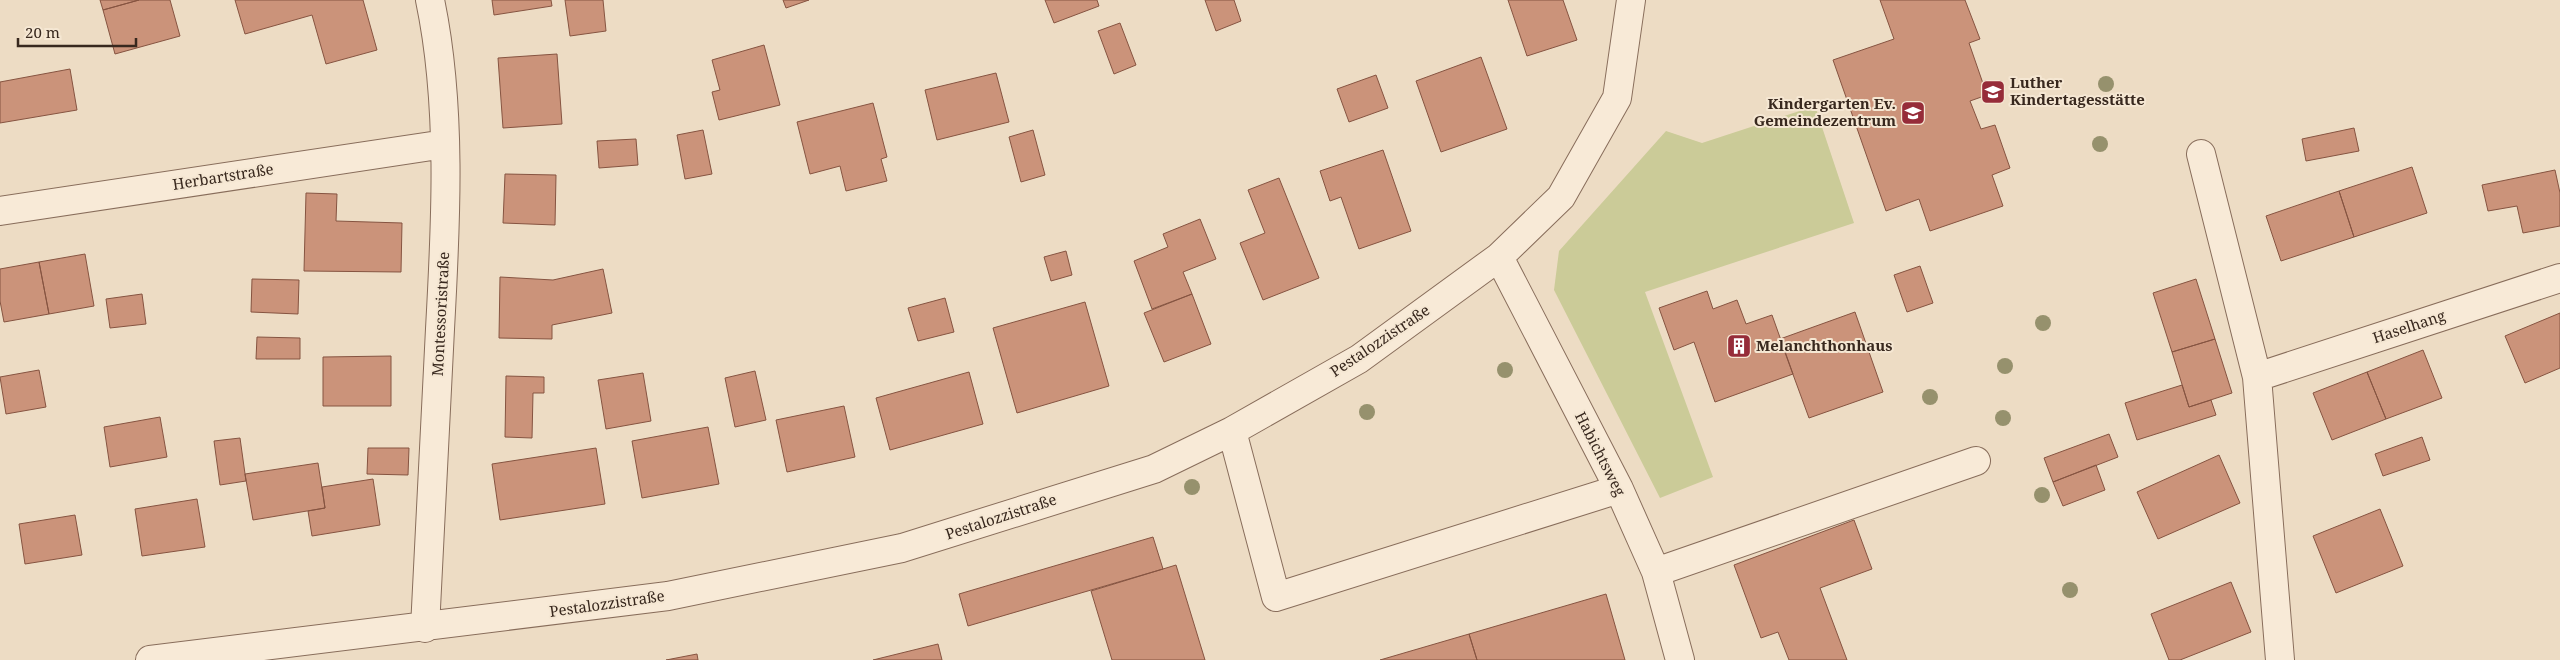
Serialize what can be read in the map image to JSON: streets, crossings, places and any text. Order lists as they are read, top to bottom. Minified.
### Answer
{"streets":{"street":["Herbartstraße","Montessoristraße","Haselhang","Pestalozzistraße","Habichtsweg"]},"crossings":[["Herbartstraße","Montessoristraße"],["Montessoristraße","Pestalozzistraße"],["Pestalozzistraße","Habichtsweg"]],"places":{"school or university":["Luther Kindertagesstätte","Kindergarten Ev. Gemeindezentrum"],"building":["Melanchthonhaus"]},"scale_bar":"20 m"}
